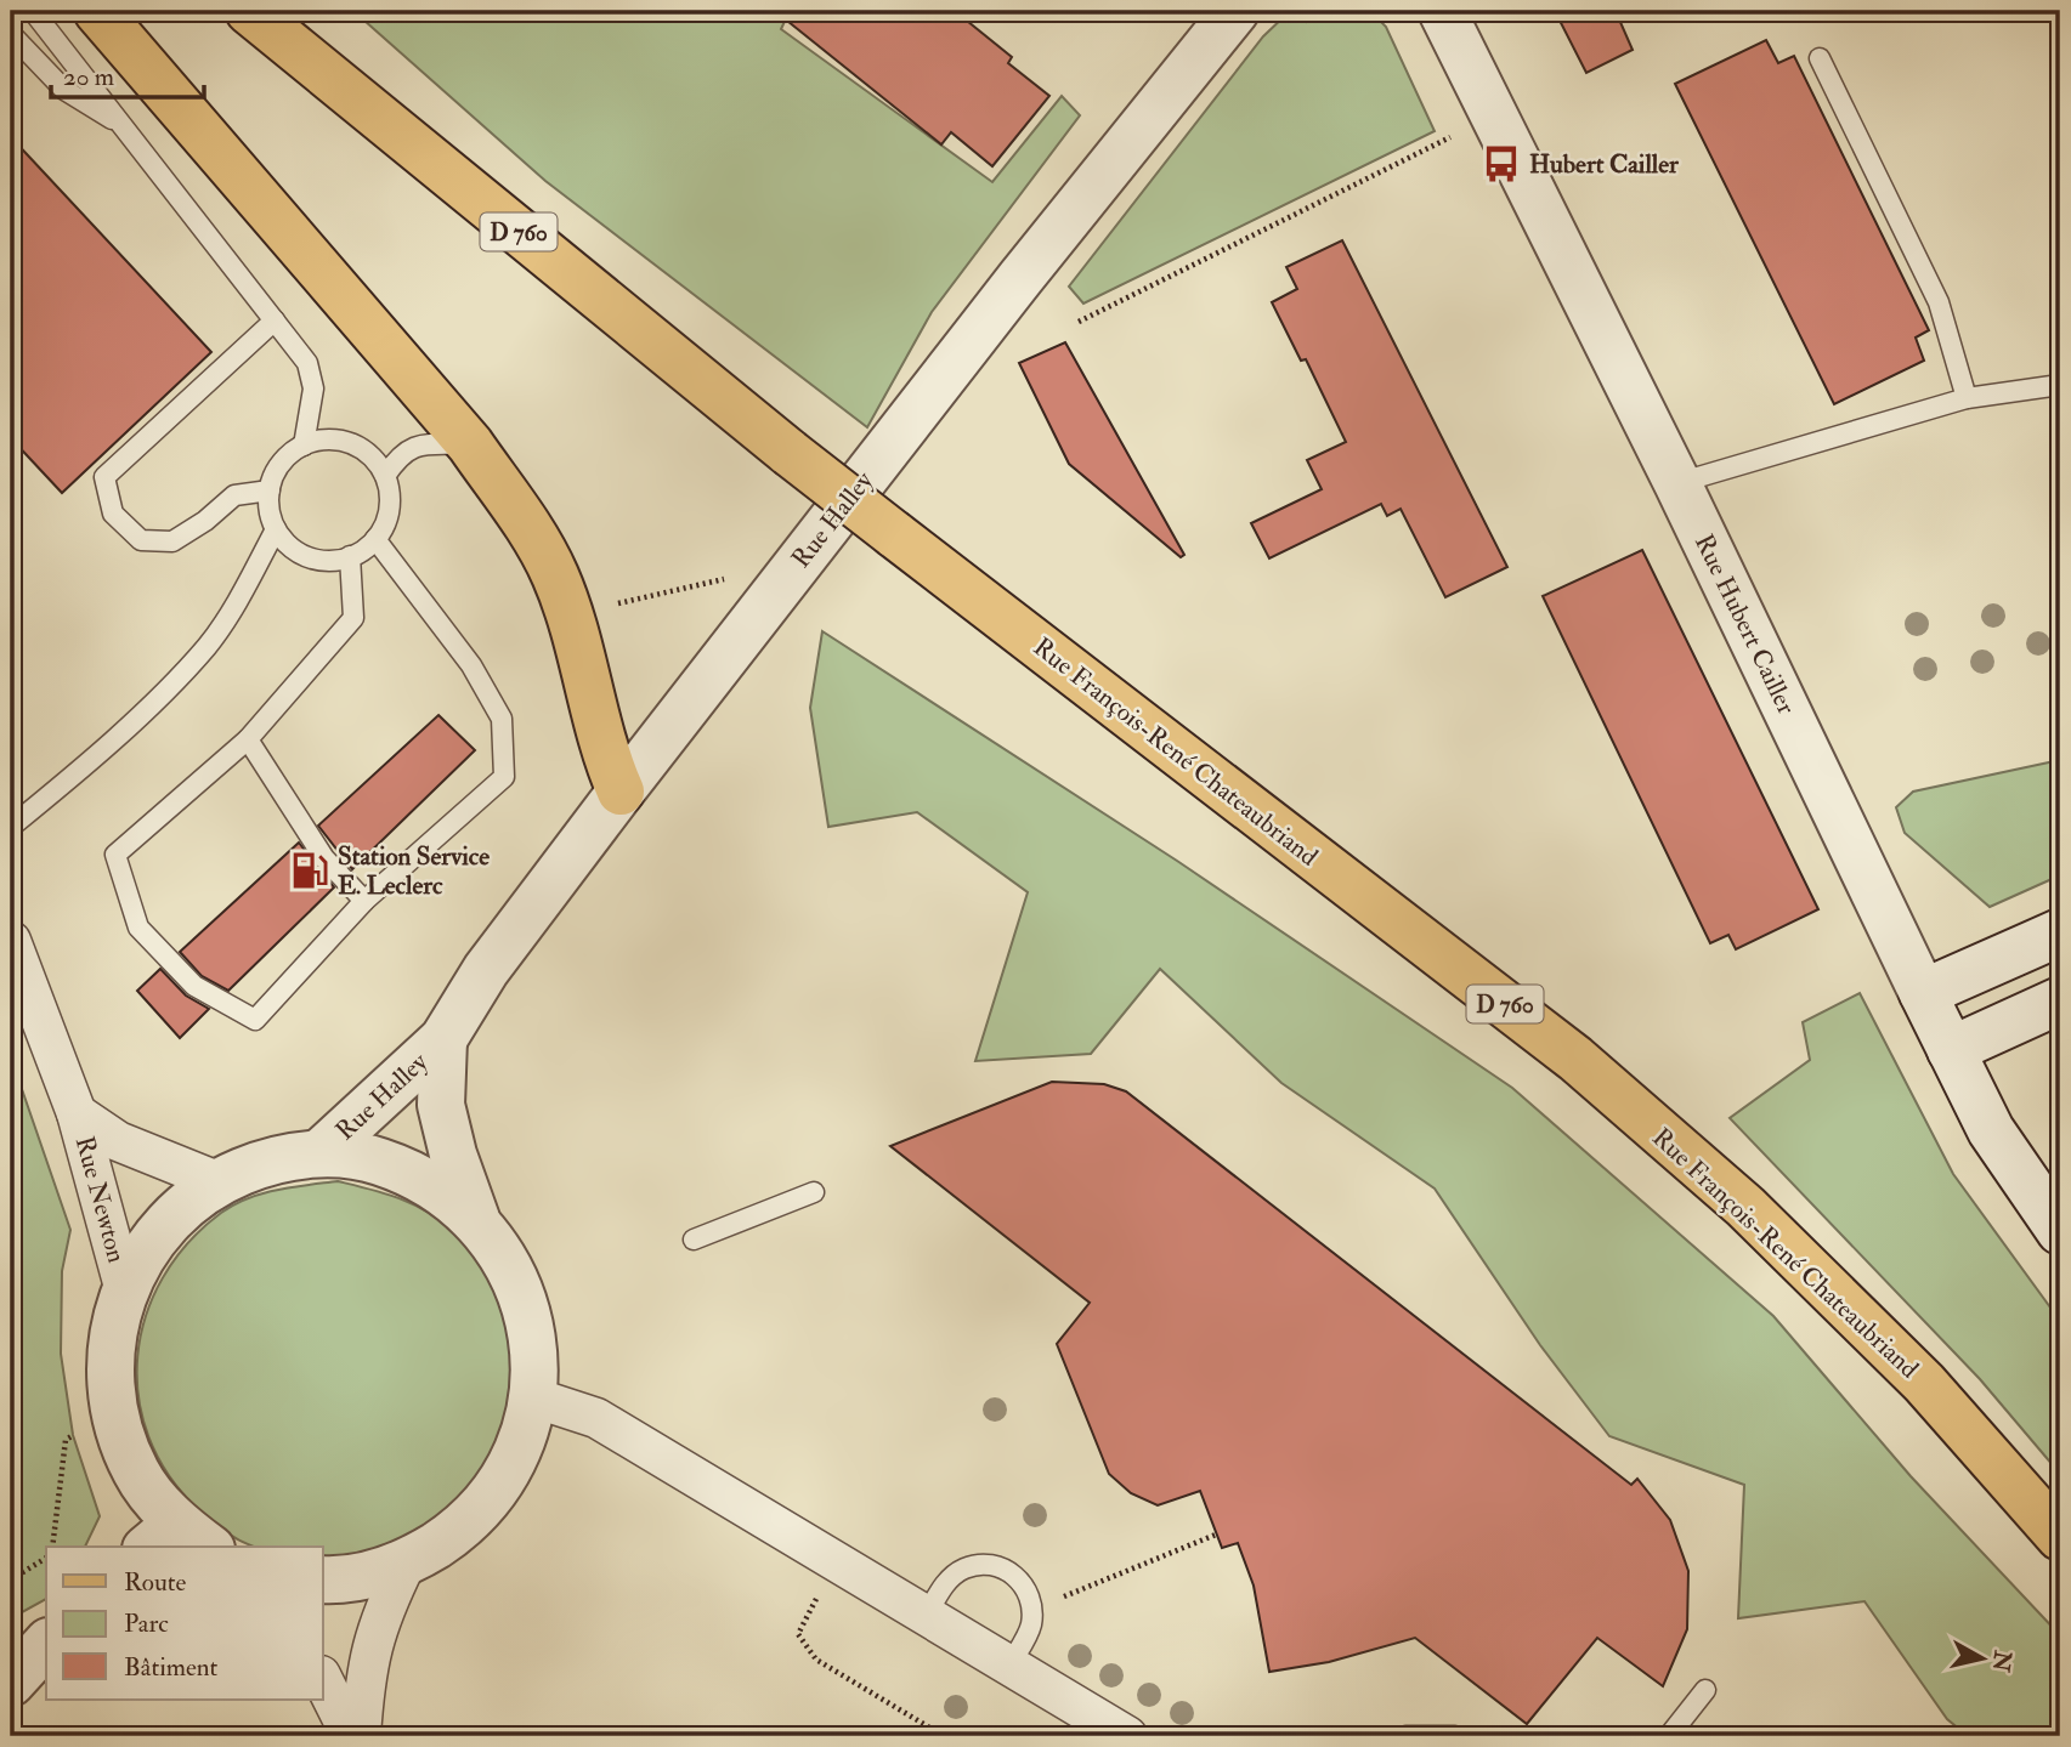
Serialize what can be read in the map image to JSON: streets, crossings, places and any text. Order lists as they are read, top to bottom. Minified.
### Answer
{"streets":{"main road":["D 760","Rue François-René Chateaubriand"],"street":["Rue Halley","Rue Hubert Cailler","Rue Newton"]},"places":{"bus stop":["Hubert Cailler"],"fuel station":["Station Service E. Leclerc"]},"legend":["Route","Parc","Bâtiment"],"scale_bar":"20 m","north":"right"}
